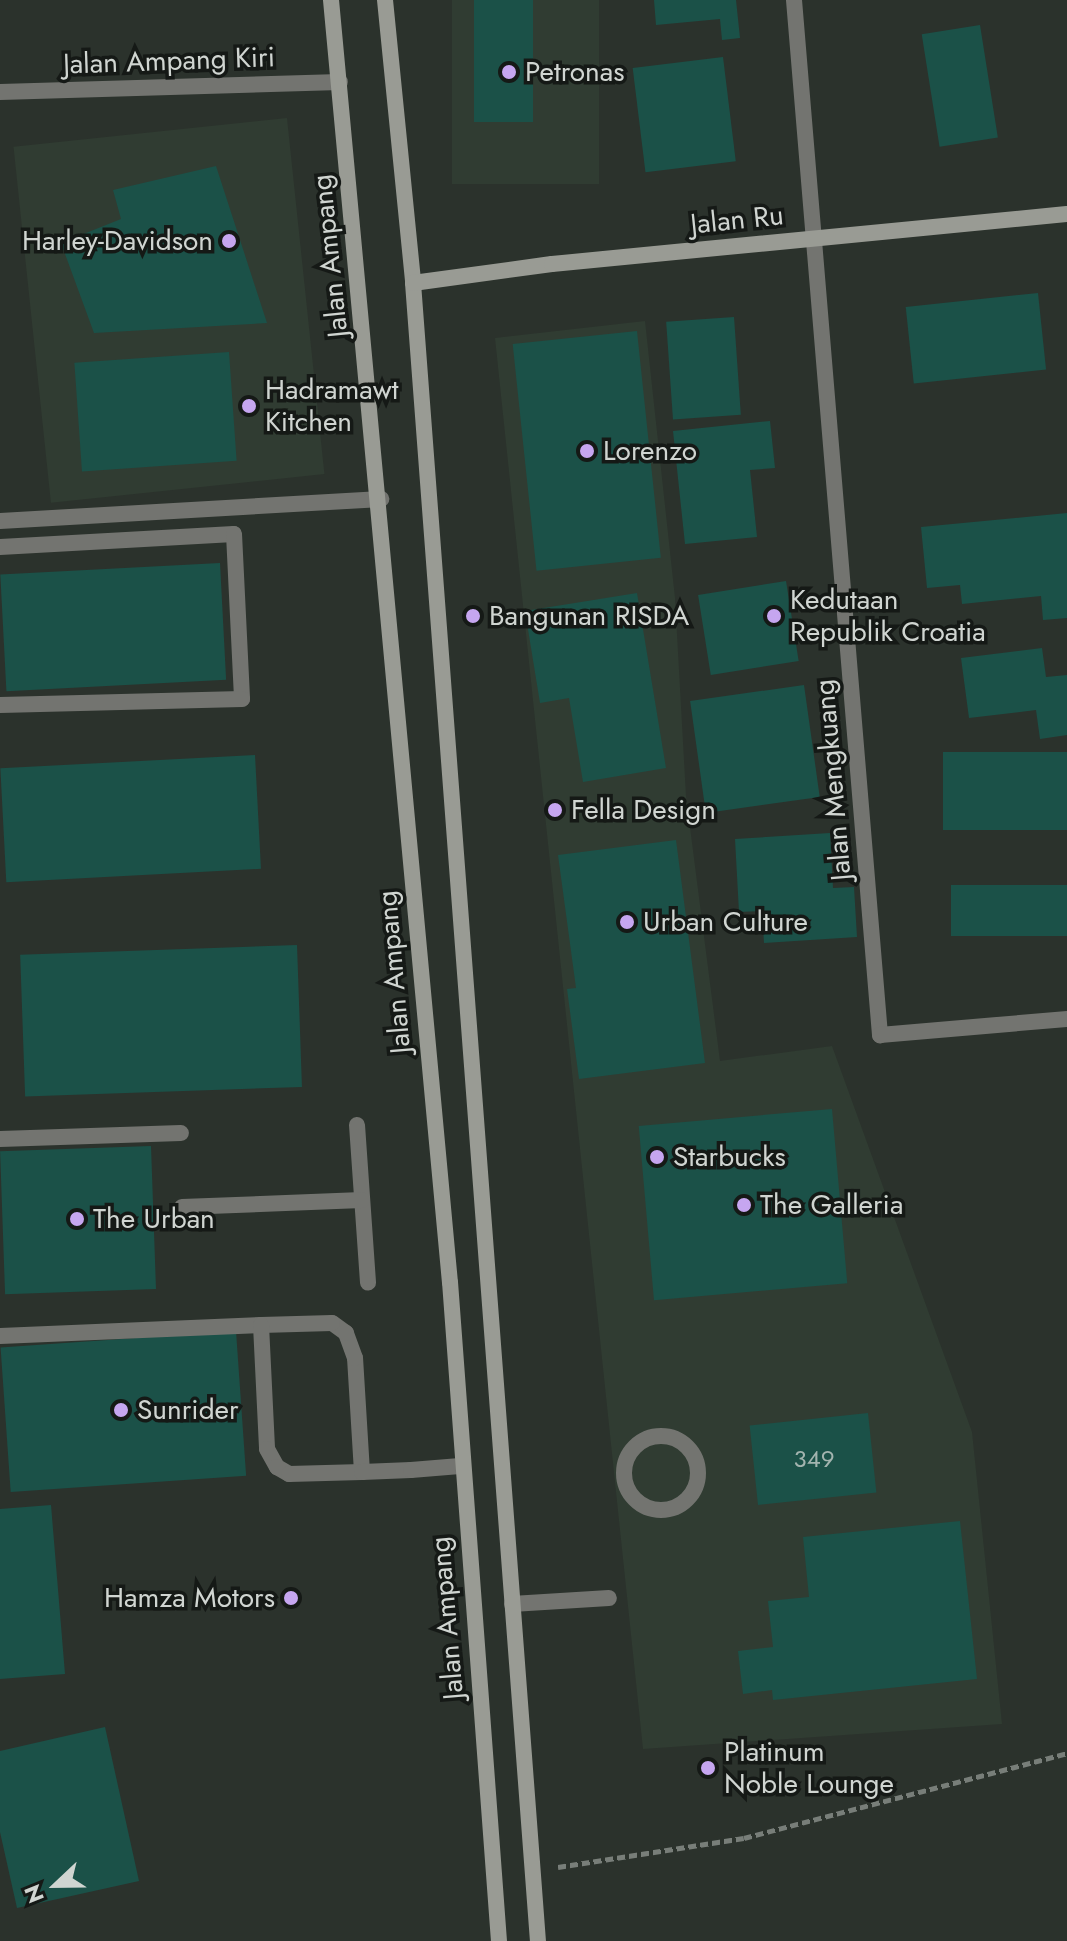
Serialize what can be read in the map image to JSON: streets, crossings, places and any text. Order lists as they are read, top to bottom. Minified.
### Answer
{"streets":{"main road":["Jalan Ru","Jalan Ampang"],"street":["Jalan Ampang Kiri","Jalan Mengkuang"]},"crossings":[["Jalan Ampang Kiri","Jalan Ampang"],["Jalan Ru","Jalan Mengkuang"]],"places":["Petronas","Harley-Davidson","Hadramawt Kitchen","Lorenzo","Bangunan RISDA","Kedutaan Republik Croatia","Fella Design","Urban Culture","Starbucks","The Galleria","The Urban","Sunrider","Hamza Motors","Platinum Noble Lounge"],"house_numbers":["349"],"north":"left"}
